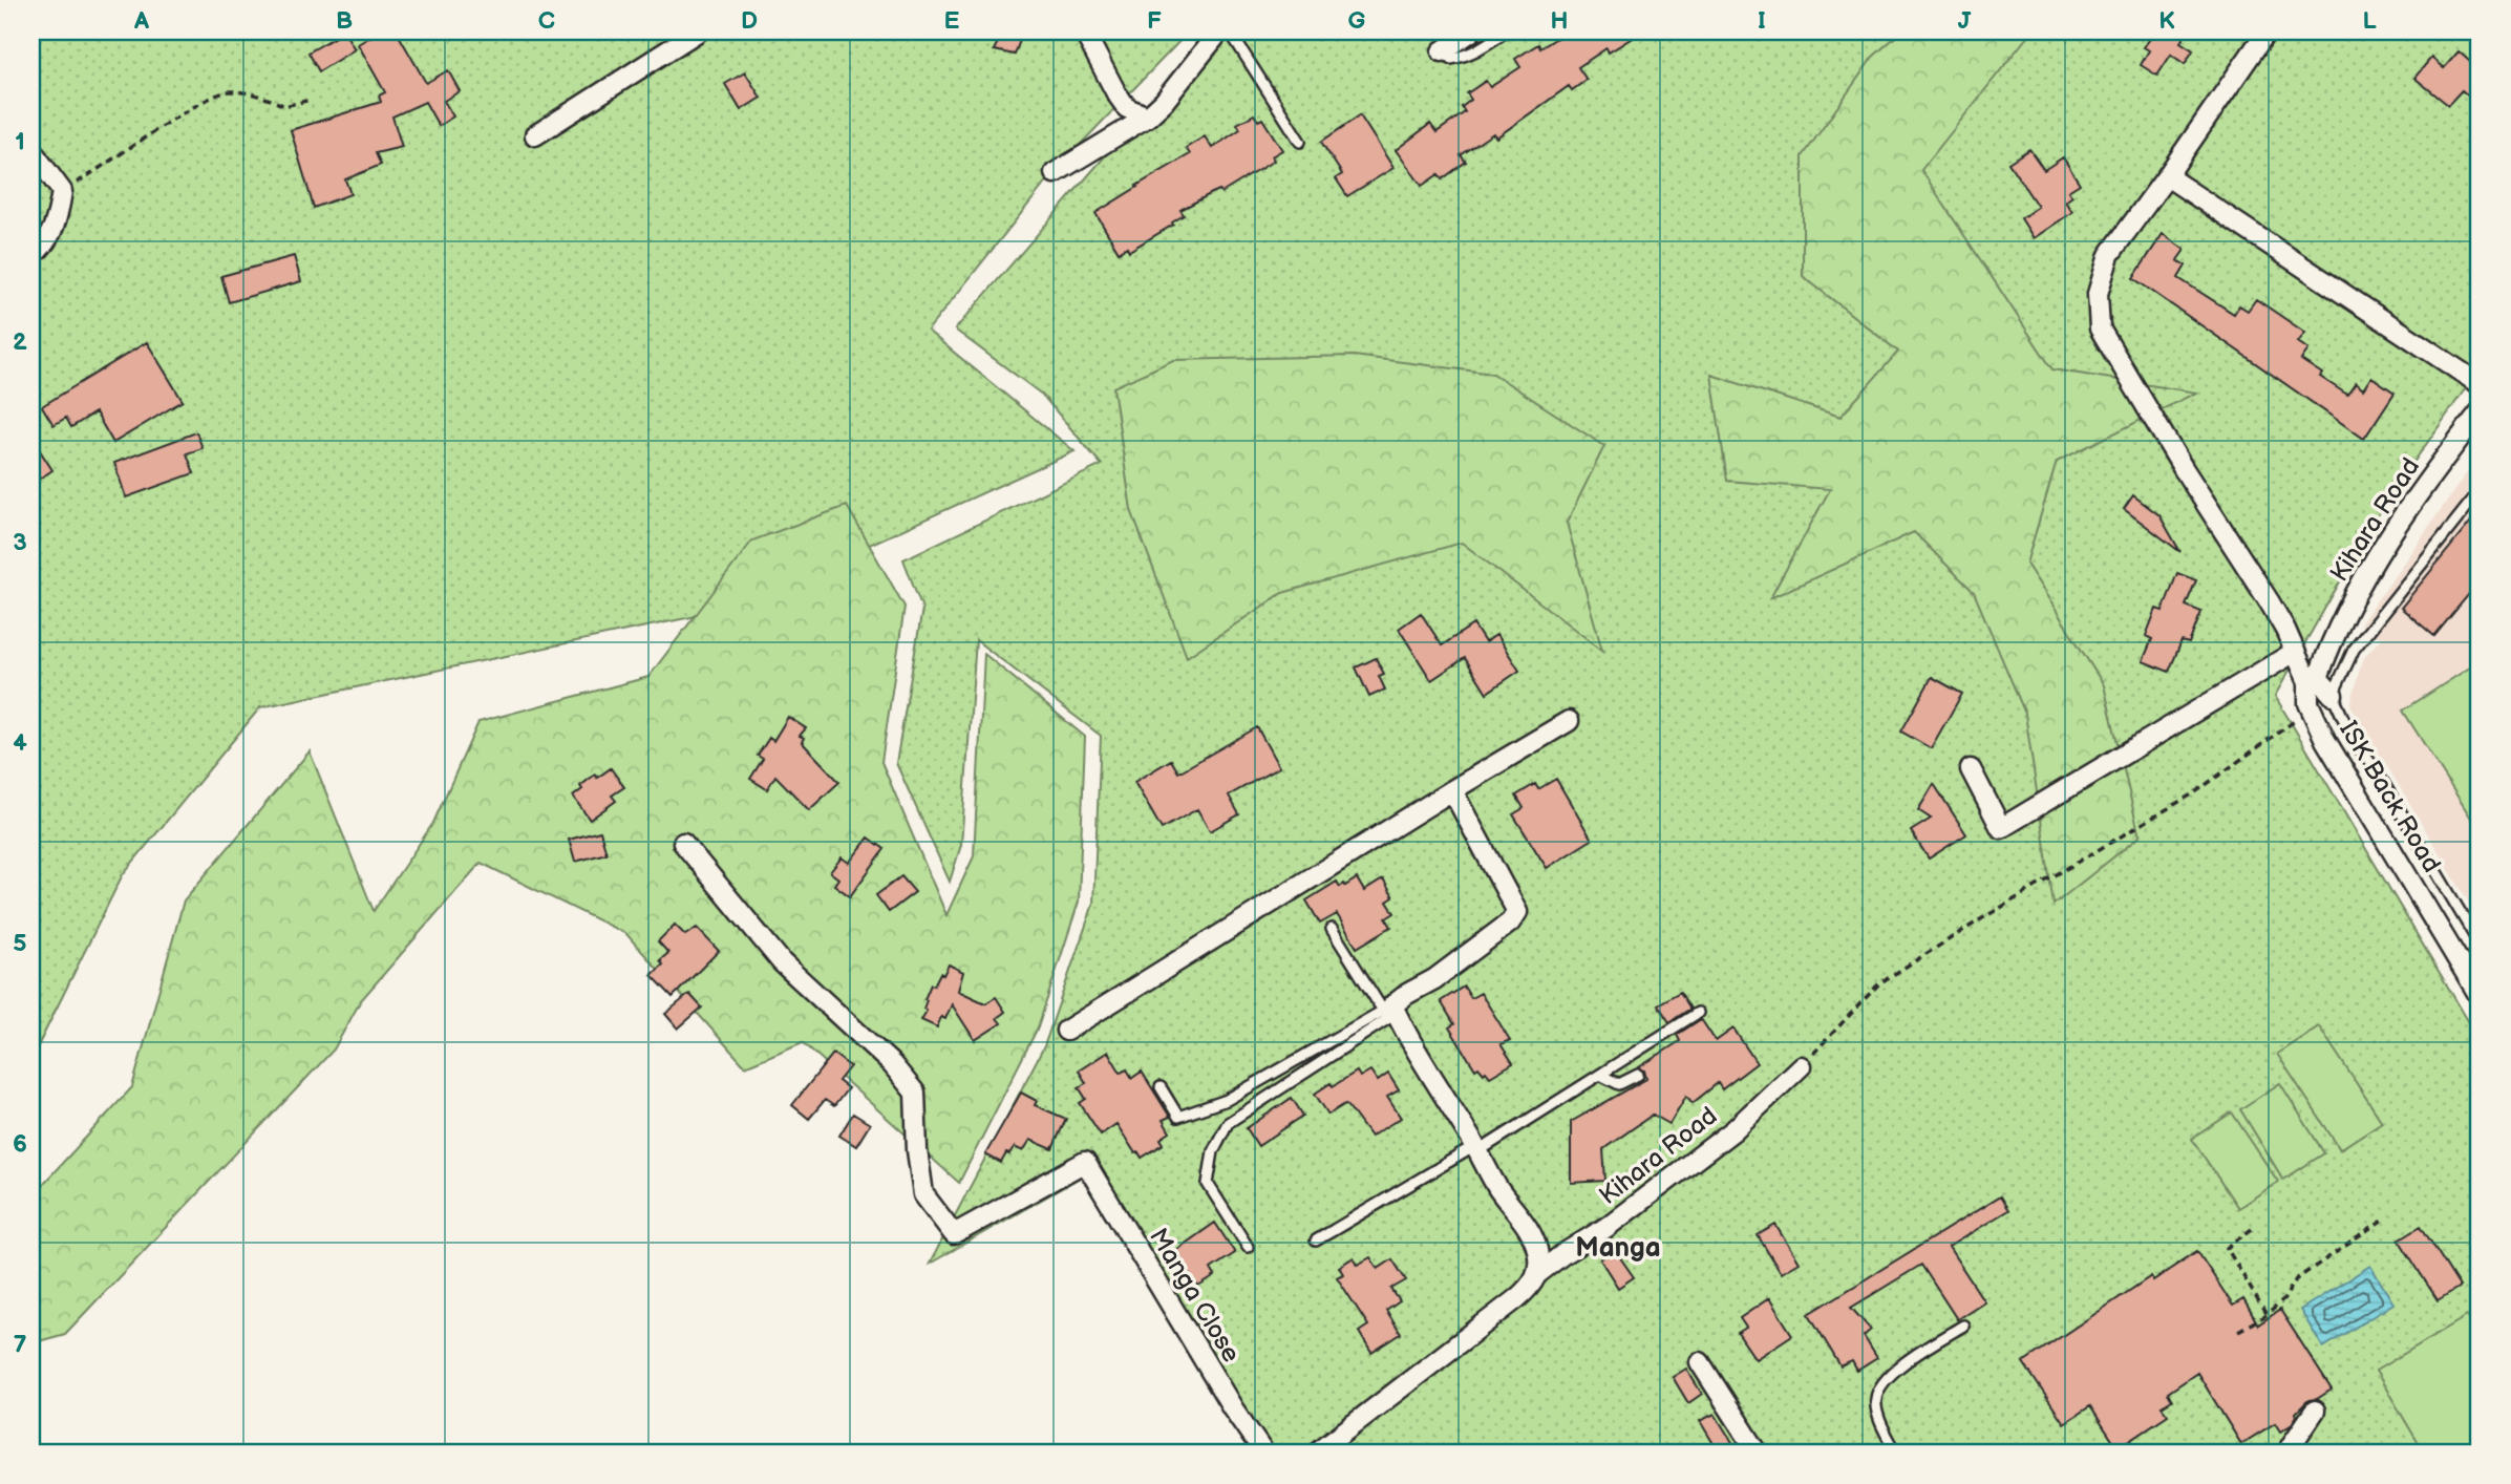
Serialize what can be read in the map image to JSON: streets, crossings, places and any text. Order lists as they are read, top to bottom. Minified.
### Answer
{"streets":{"street":["Kihara Road","ISK Back Road","Manga Close"]},"crossings":[["Kihara Road","ISK Back Road"]],"districts":["Manga"],"grid":{"columns":["A","B","C","D","E","F","G","H","I","J","K","L"],"rows":["1","2","3","4","5","6","7"]}}
